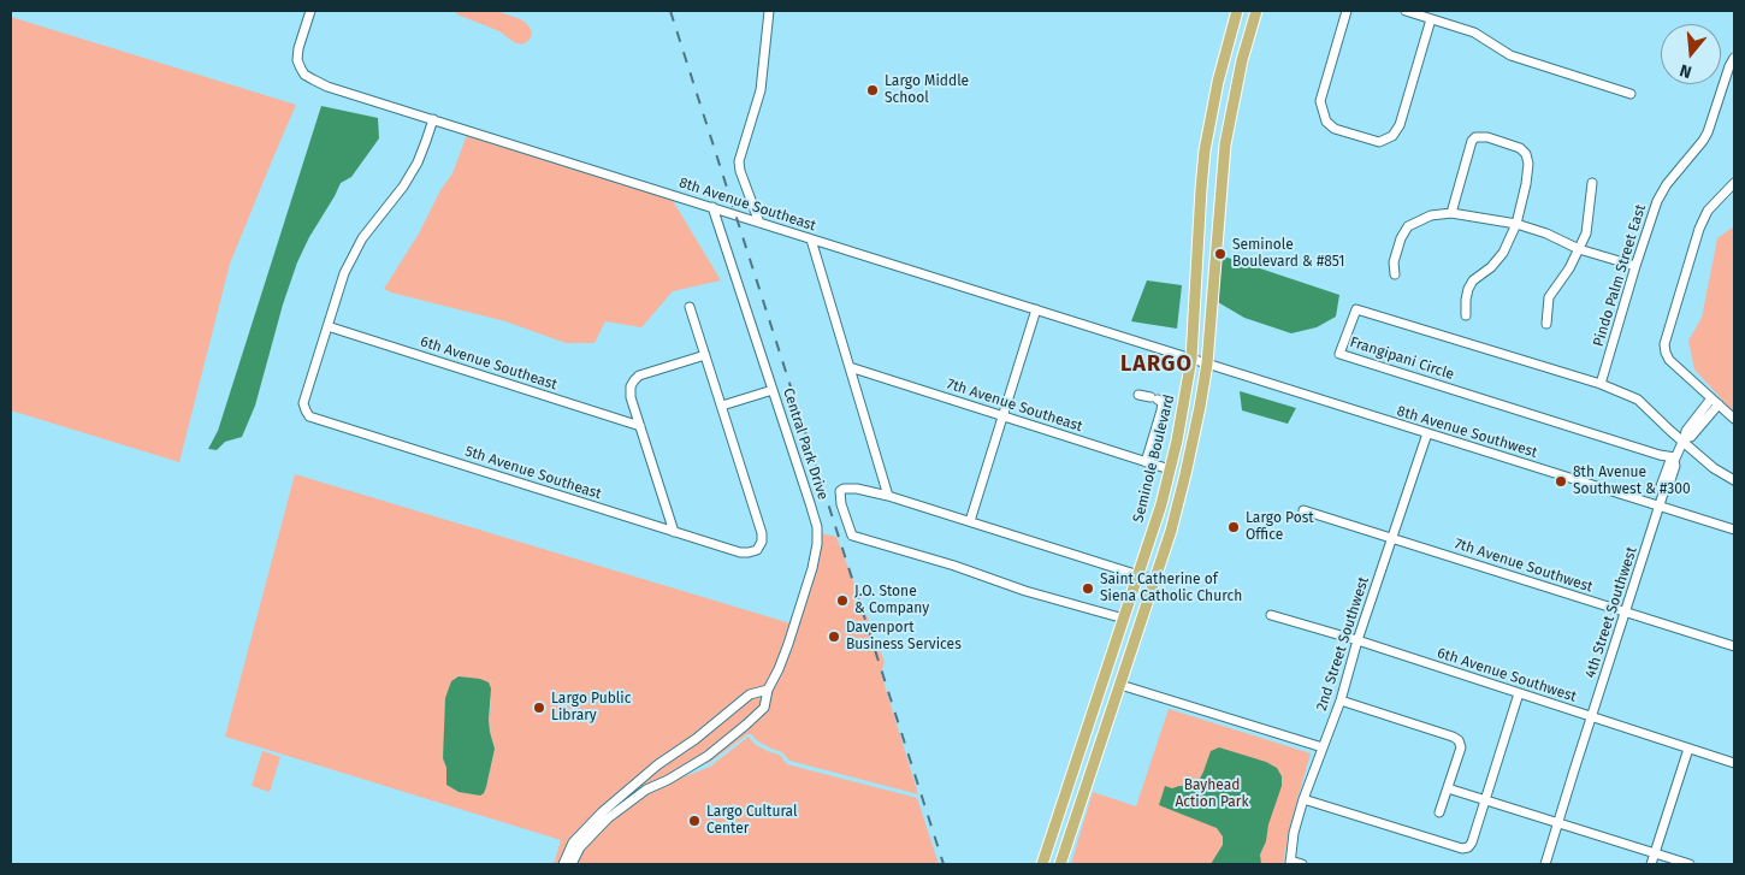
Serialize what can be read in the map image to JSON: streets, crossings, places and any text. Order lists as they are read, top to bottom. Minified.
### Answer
{"streets":{"main road":["Seminole Boulevard"],"street":["8th Avenue Southeast","Pindo Palm Street East","Frangipani Circle","6th Avenue Southeast","7th Avenue Southeast","8th Avenue Southwest","Central Park Drive","5th Avenue Southeast","7th Avenue Southwest","4th Street Southwest","2nd Street Southwest","6th Avenue Southwest"]},"crossings":[["8th Avenue Southeast","8th Avenue Southwest"],["8th Avenue Southeast","Central Park Drive"],["8th Avenue Southeast","Seminole Boulevard"],["Pindo Palm Street East","Frangipani Circle"],["Frangipani Circle","4th Street Southwest"],["6th Avenue Southeast","5th Avenue Southeast"],["7th Avenue Southeast","Seminole Boulevard"],["8th Avenue Southwest","Seminole Boulevard"],["8th Avenue Southwest","4th Street Southwest"],["8th Avenue Southwest","2nd Street Southwest"],["7th Avenue Southwest","4th Street Southwest"],["7th Avenue Southwest","2nd Street Southwest"],["4th Street Southwest","6th Avenue Southwest"],["2nd Street Southwest","6th Avenue Southwest"]],"districts":["LARGO"],"parks":["Bayhead Action Park"],"places":["Largo Middle School","Seminole Boulevard & #851","8th Avenue Southwest & #300","Largo Post Office","Saint Catherine of Siena Catholic Church","J.O. Stone & Company","Davenport Business Services","Largo Public Library","Largo Cultural Center"],"north":"bottom"}
